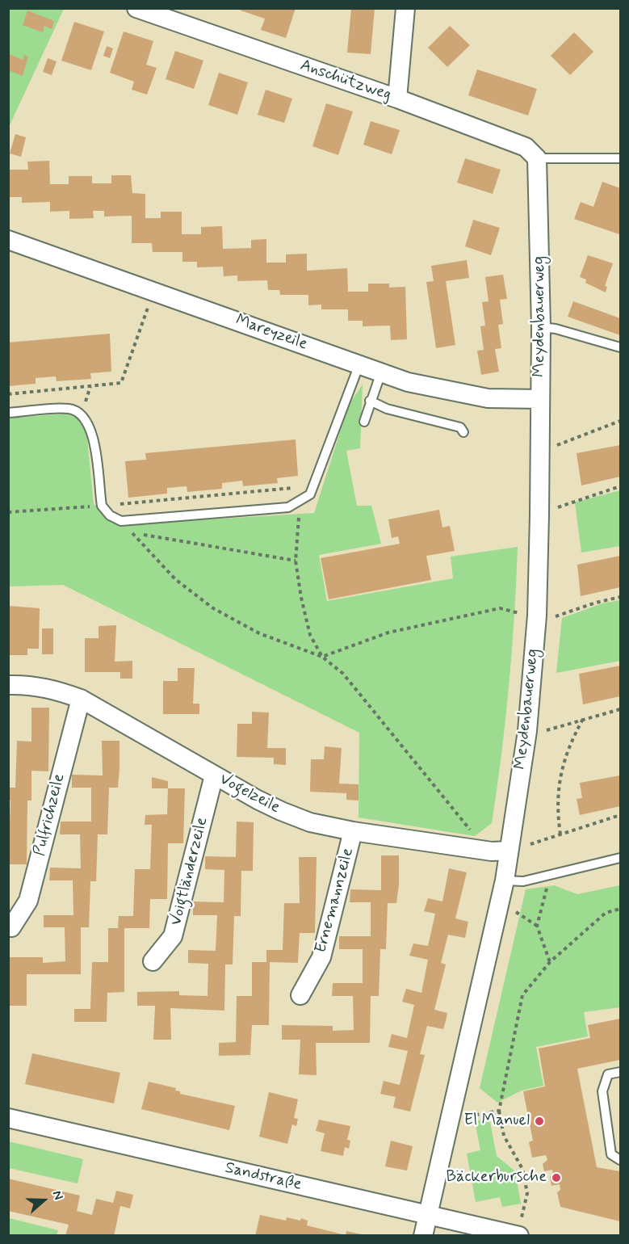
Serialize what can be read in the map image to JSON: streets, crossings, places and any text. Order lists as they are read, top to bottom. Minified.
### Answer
{"streets":{"street":["Anschützweg","Meydenbauerweg","Mareyzeile","Vogelzeile","Pulfrichzeile","Voigtländerzeile","Ernemannzeile","Sandstraße"]},"crossings":[["Anschützweg","Meydenbauerweg"],["Meydenbauerweg","Mareyzeile"],["Meydenbauerweg","Vogelzeile"],["Meydenbauerweg","Sandstraße"],["Vogelzeile","Pulfrichzeile"],["Vogelzeile","Voigtländerzeile"],["Vogelzeile","Ernemannzeile"]],"places":["El Manuel","Bäckerbursche"],"north":"right"}
